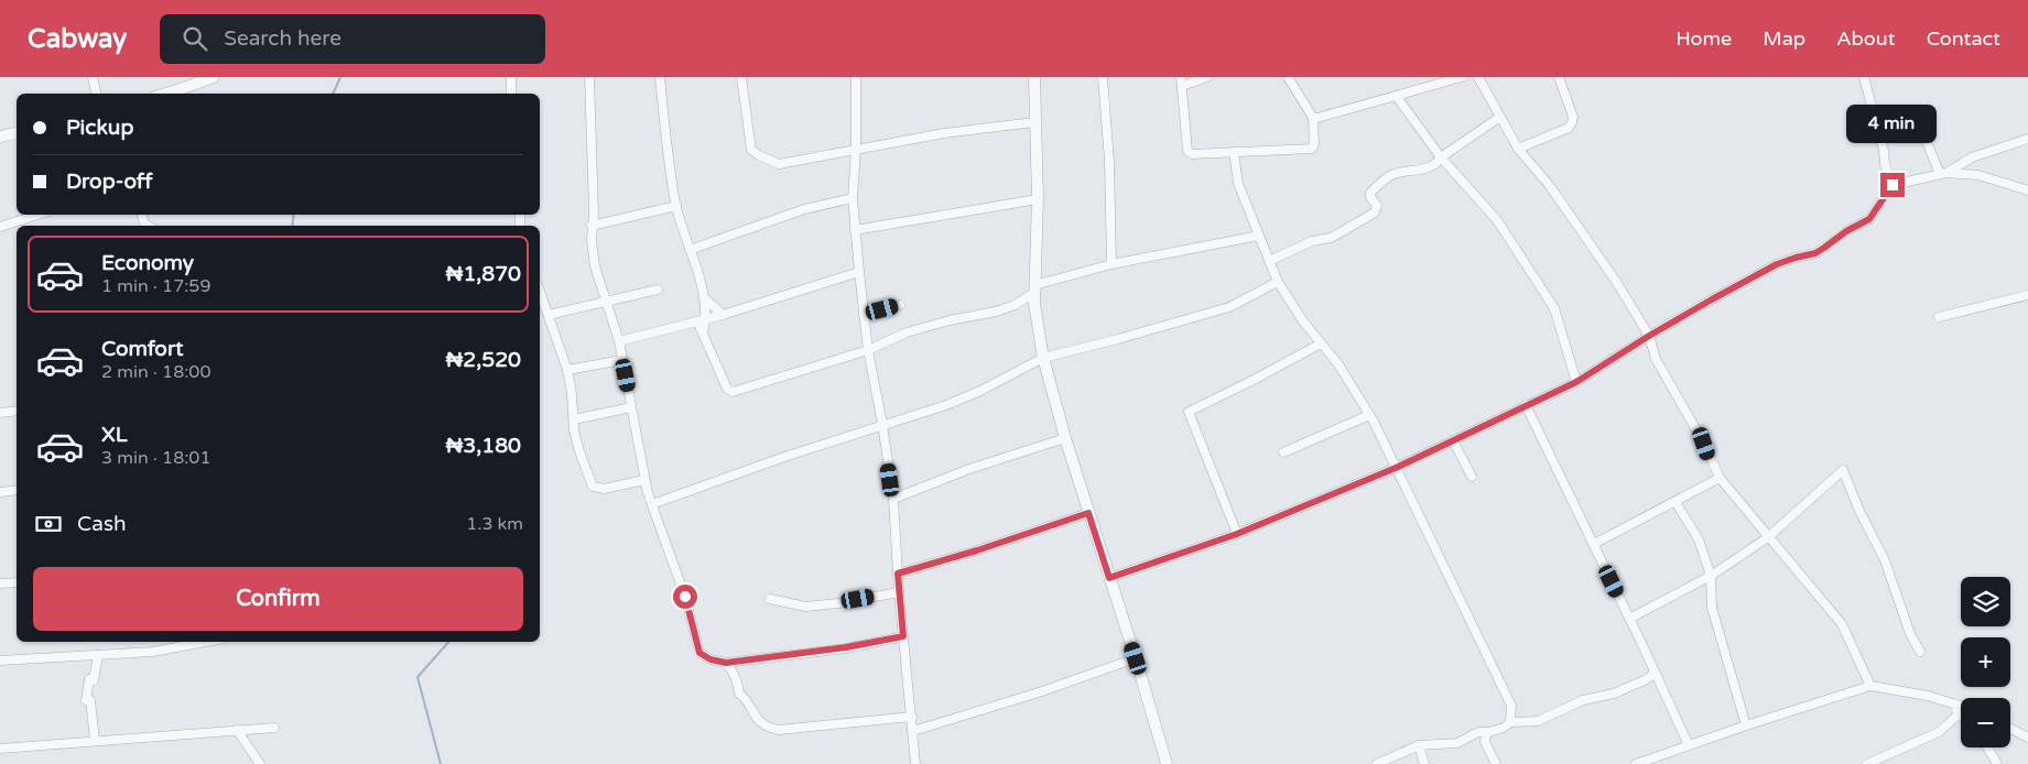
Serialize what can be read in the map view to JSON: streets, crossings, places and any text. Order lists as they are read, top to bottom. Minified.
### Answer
{"page":{"header":"Cabway","search":"Search here","nav":["Home","Map","About","Contact"],"banner":["Pickup","Drop-off"],"bubble":"4 min","list":[{"name":"Economy","note":"1 min · 17:59","value":"₦1,870"},{"name":"Comfort","note":"2 min · 18:00","value":"₦2,520"},{"name":"XL","note":"3 min · 18:01","value":"₦3,180"}],"pay":["Cash","1.3 km"],"buttons":"Confirm","map_buttons":["+","−"]}}
